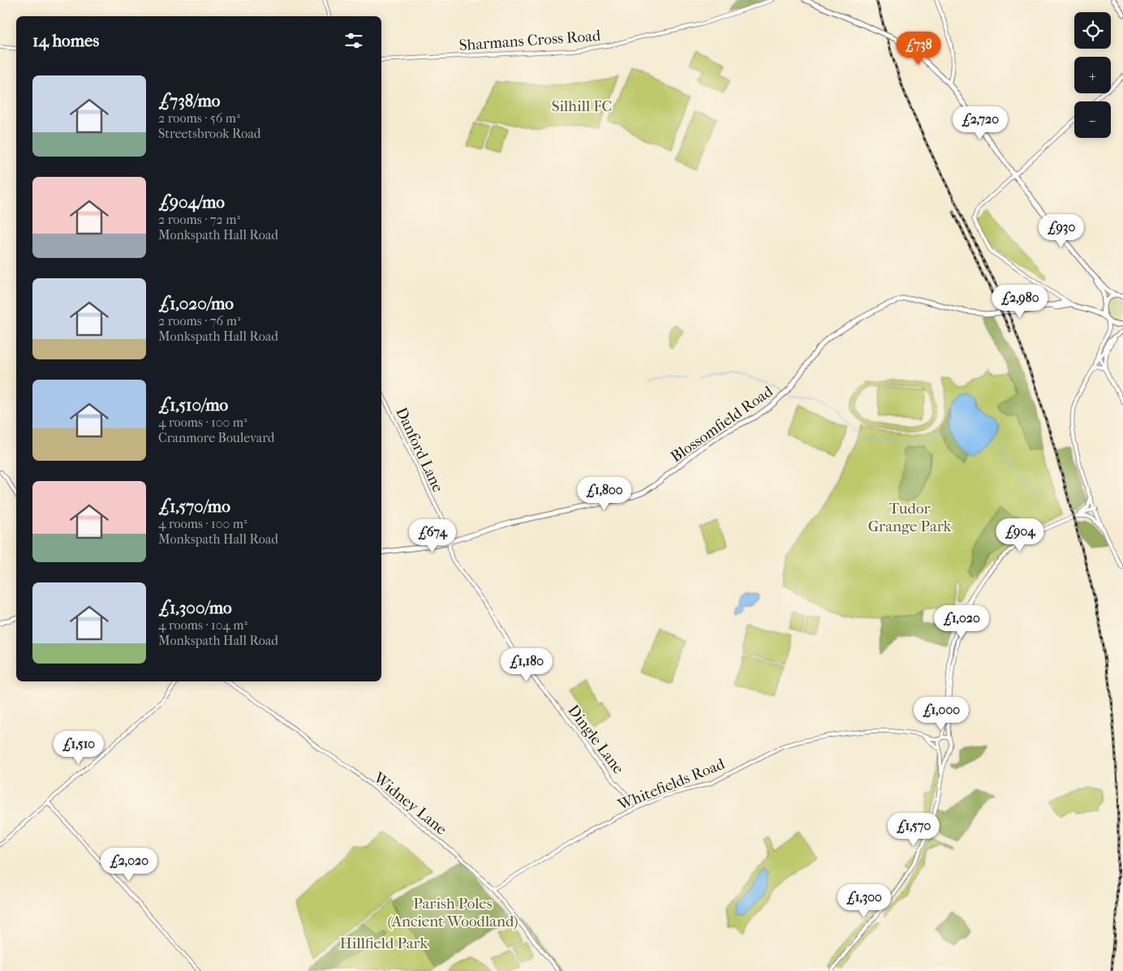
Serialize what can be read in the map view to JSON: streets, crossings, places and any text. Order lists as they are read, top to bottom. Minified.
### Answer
{"streets":{"main road":["Blossomfield Road"],"street":["Sharmans Cross Road","Danford Lane","Dingle Lane","Whitefields Road","Widney Lane"]},"crossings":[["Blossomfield Road","Danford Lane"],["Blossomfield Road","Dingle Lane"],["Danford Lane","Dingle Lane"],["Dingle Lane","Whitefields Road"],["Whitefields Road","Widney Lane"]],"parks":["Silhill FC","Tudor Grange Park","Parish Poles (Ancient Woodland)","Hillfield Park"],"page":{"map_buttons":["+","−"],"heading":"14 homes","price":["£738","£2,720","£930","£2,980","£1,800","£904","£674","£1,020","£1,180","£1,000","£1,510","£1,570","£2,020","£1,300"],"list":[{"name":"£738/mo","note":"2 rooms · 56 m² · Streetsbrook Road"},{"name":"£904/mo","note":"2 rooms · 72 m² · Monkspath Hall Road"},{"name":"£1,020/mo","note":"2 rooms · 76 m² · Monkspath Hall Road"},{"name":"£1,510/mo","note":"4 rooms · 100 m² · Cranmore Boulevard"},{"name":"£1,570/mo","note":"4 rooms · 100 m² · Monkspath Hall Road"},{"name":"£1,300/mo","note":"4 rooms · 104 m² · Monkspath Hall Road"}]}}
